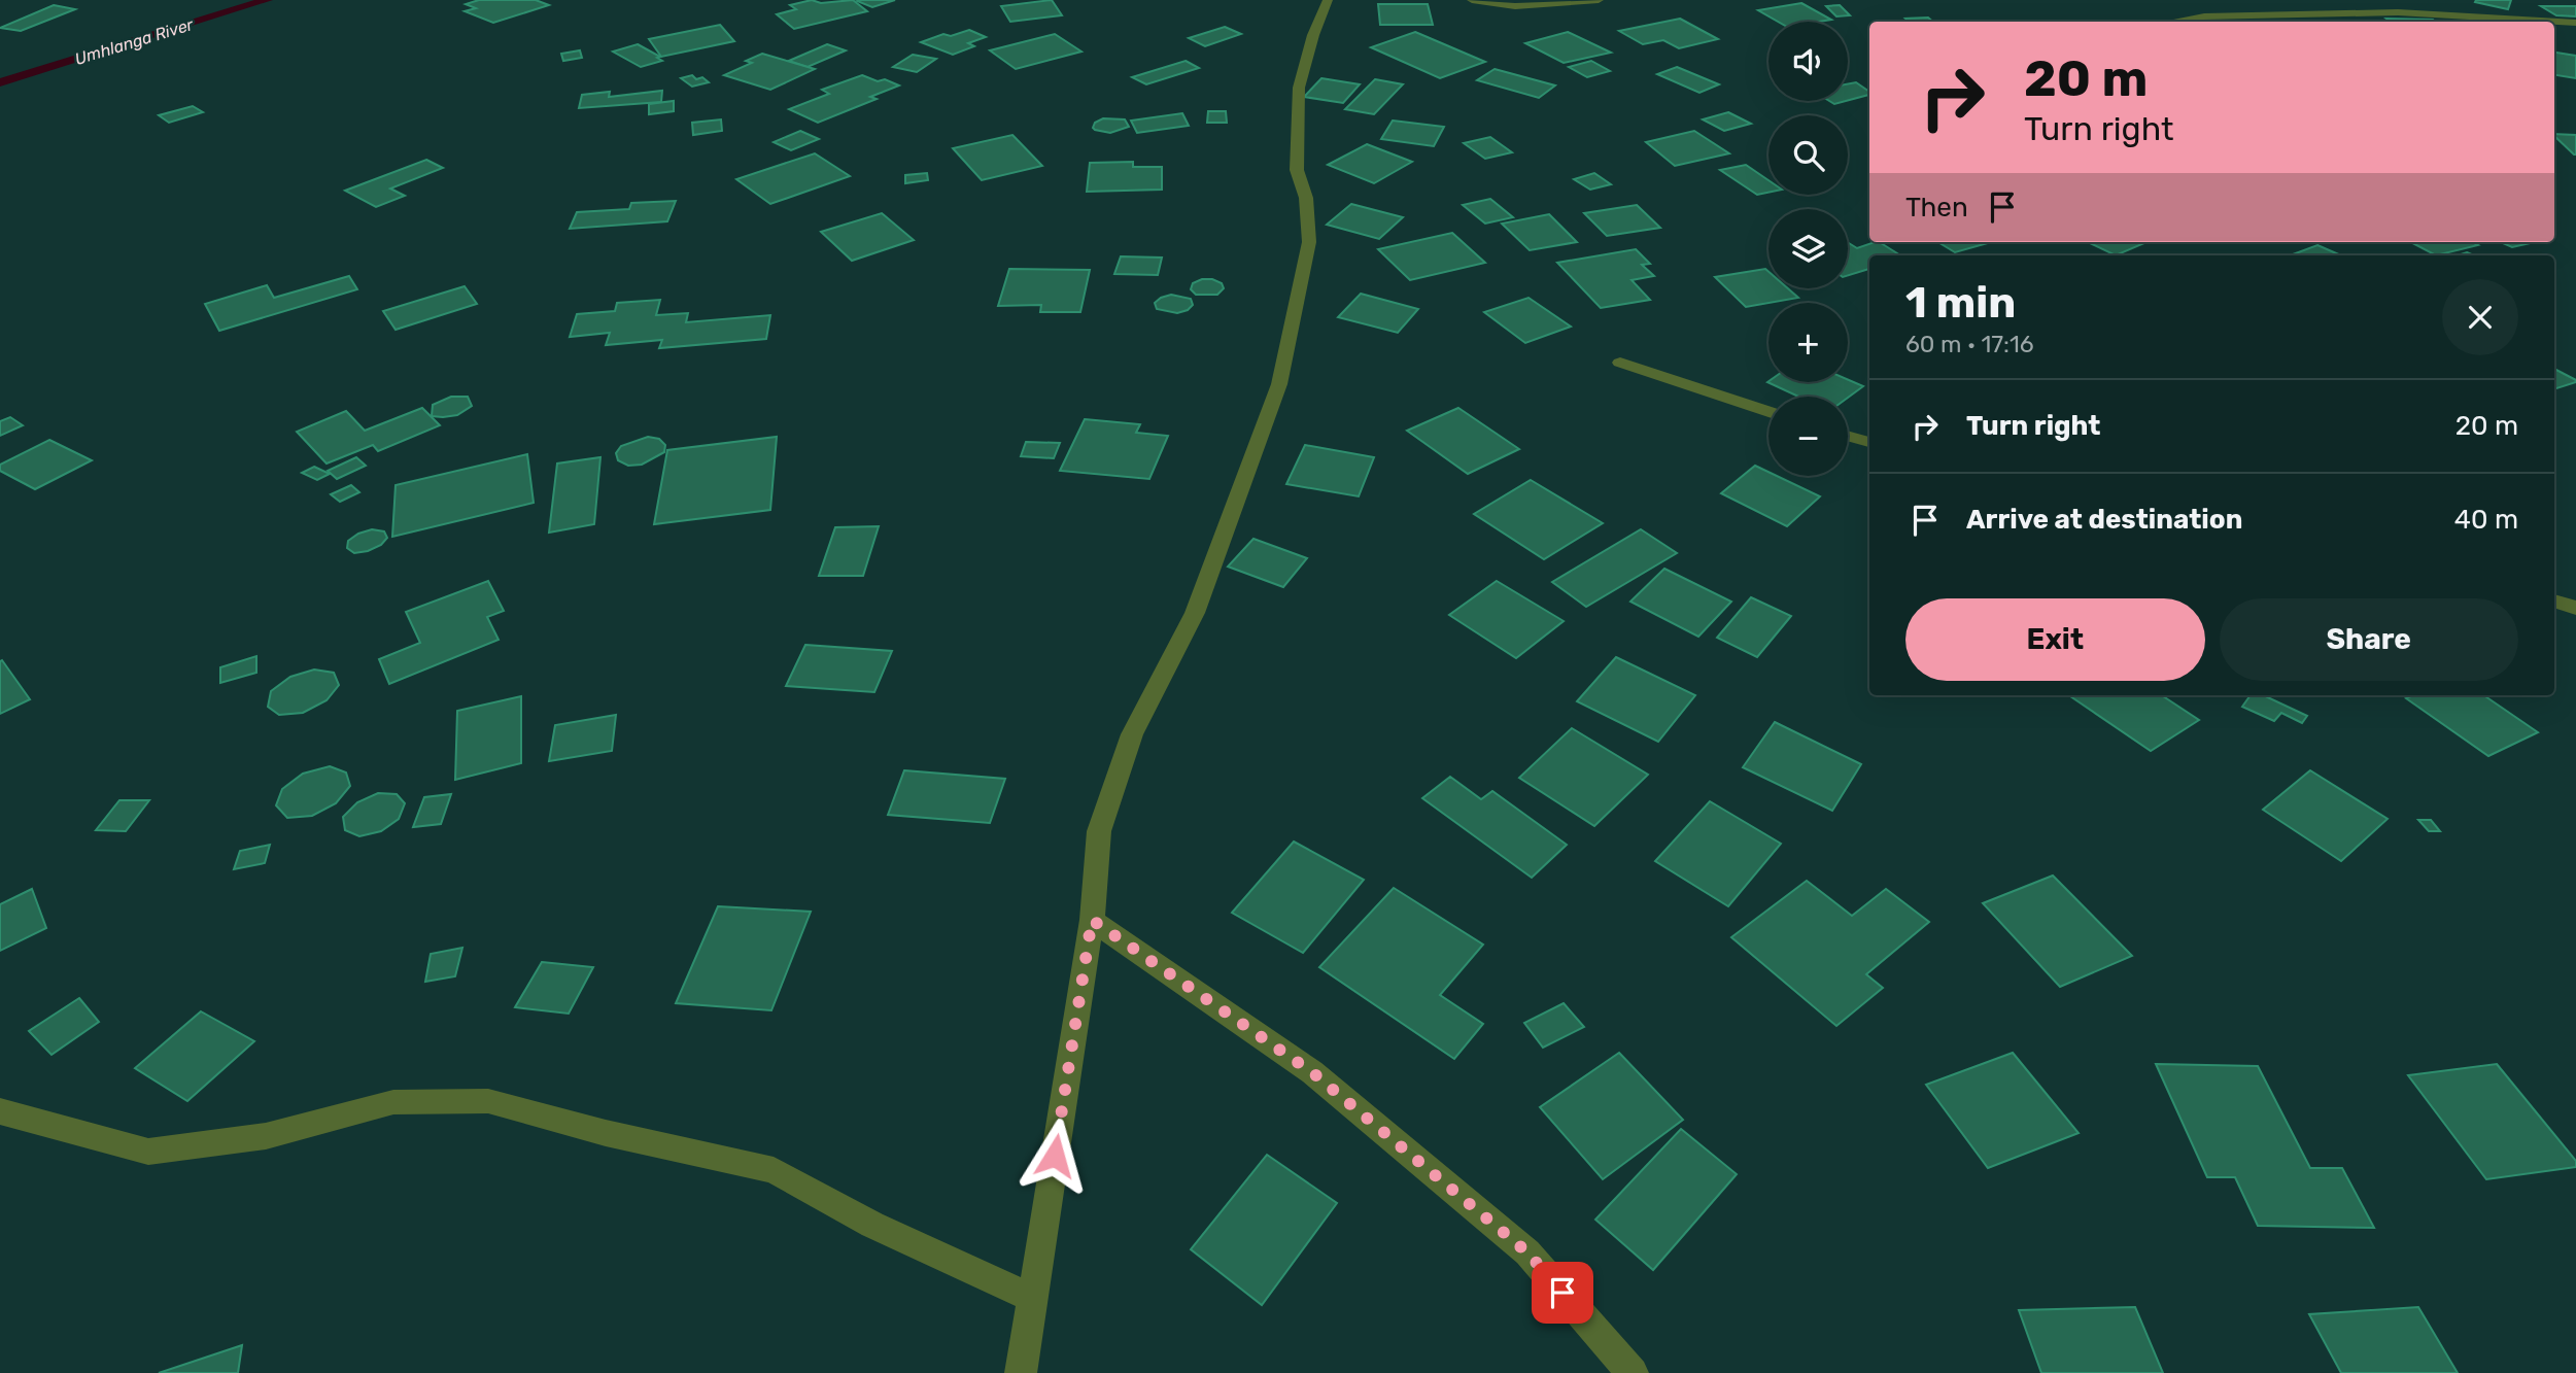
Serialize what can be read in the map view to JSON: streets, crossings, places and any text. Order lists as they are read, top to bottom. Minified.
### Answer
{"water":["Umhlanga River"],"page":{"map_buttons":["+","−"],"turn":["20 m","Turn right"],"then":"Then","heading":["1 min","60 m · 17:16"],"list":[{"name":"Turn right","value":"20 m"},{"name":"Arrive at destination","value":"40 m"}],"buttons":["Exit","Share"]}}
